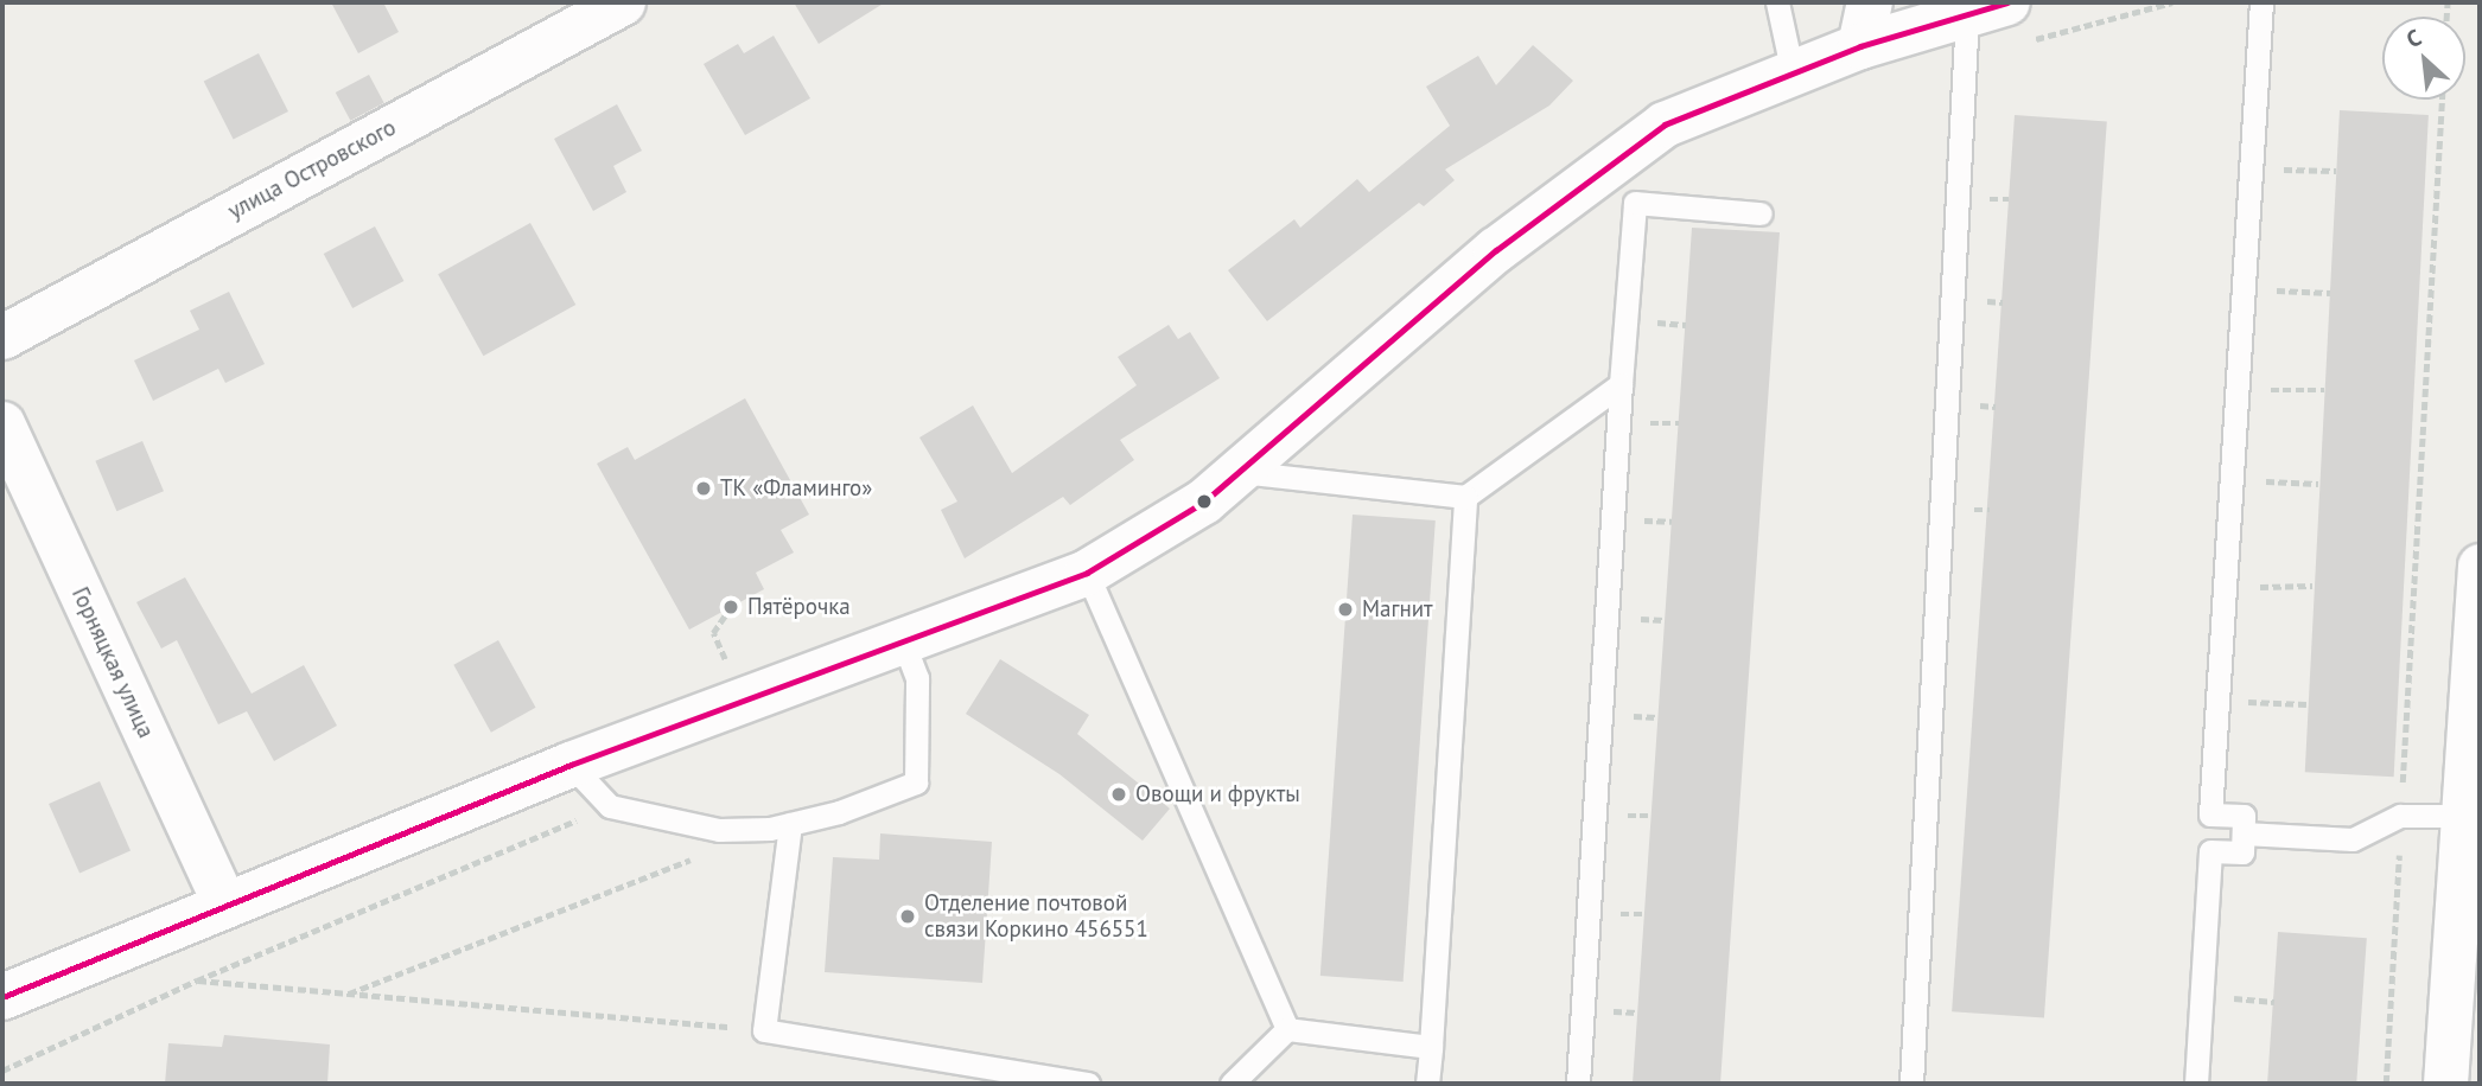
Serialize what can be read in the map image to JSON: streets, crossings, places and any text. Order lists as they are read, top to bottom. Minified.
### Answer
{"streets":{"street":["улица Островского","Горняцкая улица"]},"places":["ТК «Фламинго»","Пятёрочка","Магнит","Овощи и фрукты","Отделение почтовой связи Коркино 456551"],"north":"top left"}
